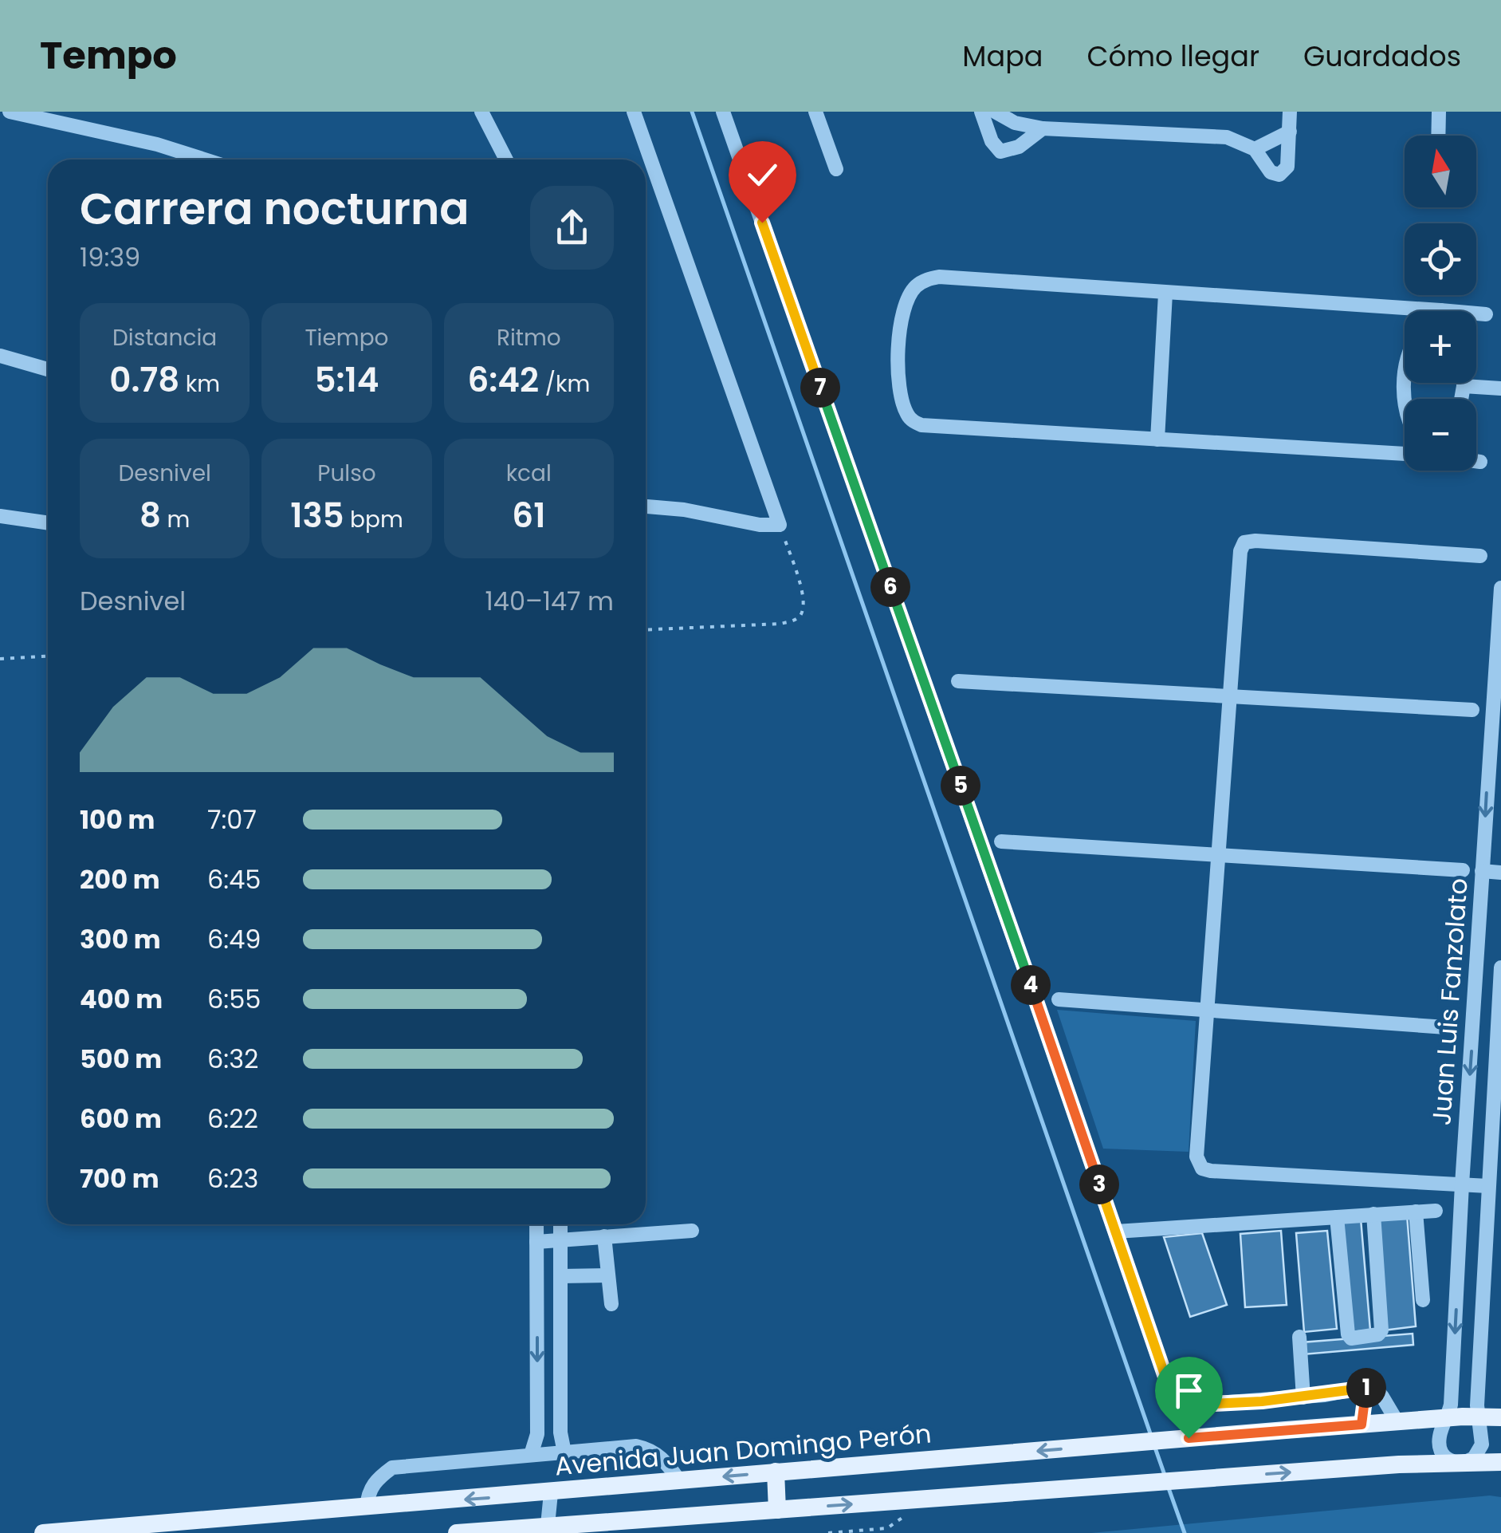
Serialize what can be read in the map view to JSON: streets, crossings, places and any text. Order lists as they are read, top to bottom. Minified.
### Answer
{"streets":{"main road":["Avenida Juan Domingo Perón"],"street":["Juan Luis Fanzolato"]},"crossings":[["Juan Luis Fanzolato","Avenida Juan Domingo Perón"]],"north":"top","page":{"header":"Tempo","nav":["Mapa","Cómo llegar","Guardados"],"map_buttons":["+","−"],"heading":["Carrera nocturna","19:39"],"stats":[["Distancia","0.78 km"],["Tiempo","5:14"],["Ritmo","6:42 /km"],["Desnivel","8 m"],["Pulso","135 bpm"],["kcal","61"]],"pins":["7","6","5","4","3","1"],"chart":["Desnivel","140–147 m"],"list":[{"name":"100 m","note":"7:07"},{"name":"200 m","note":"6:45"},{"name":"300 m","note":"6:49"},{"name":"400 m","note":"6:55"},{"name":"500 m","note":"6:32"},{"name":"600 m","note":"6:22"},{"name":"700 m","note":"6:23"}]}}
